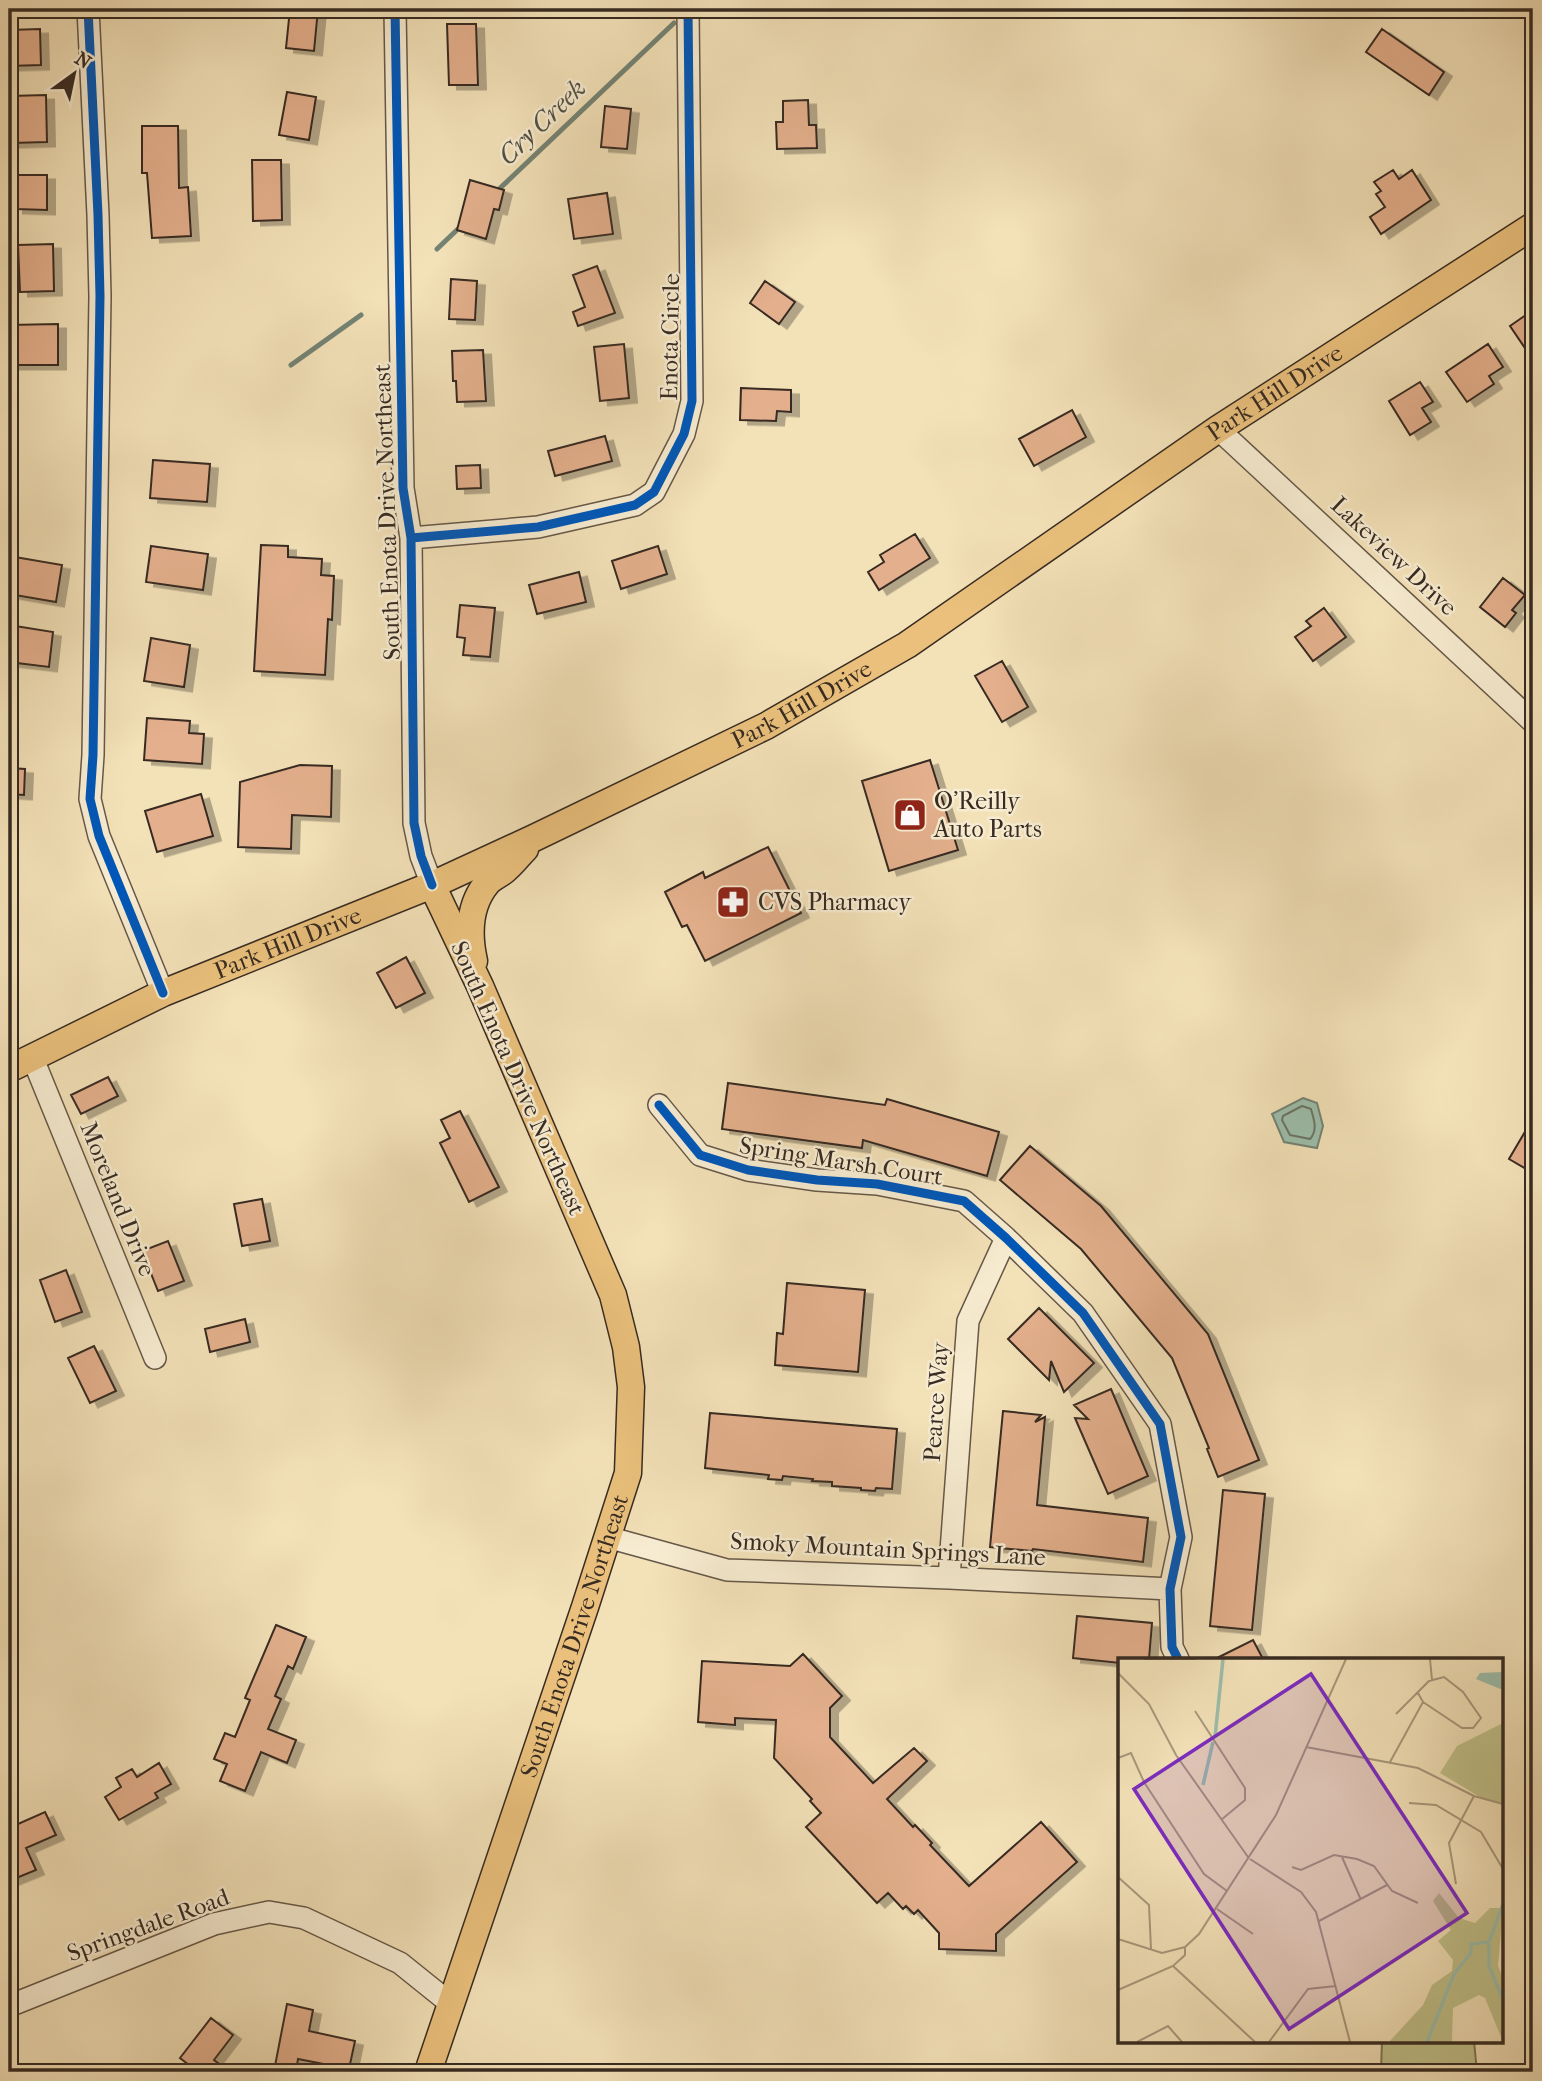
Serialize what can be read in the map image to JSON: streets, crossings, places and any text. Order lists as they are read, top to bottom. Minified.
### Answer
{"streets":{"main road":["Park Hill Drive","South Enota Drive Northeast"],"street":["Enota Circle","Lakeview Drive","Spring Marsh Court","Moreland Drive","Pearce Way","Smoky Mountain Springs Lane","Springdale Road"]},"crossings":[["Enota Circle","South Enota Drive Northeast"],["Park Hill Drive","South Enota Drive Northeast"],["Park Hill Drive","Lakeview Drive"],["Park Hill Drive","Moreland Drive"],["South Enota Drive Northeast","Smoky Mountain Springs Lane"],["South Enota Drive Northeast","Springdale Road"],["Spring Marsh Court","Pearce Way"],["Spring Marsh Court","Smoky Mountain Springs Lane"],["Pearce Way","Smoky Mountain Springs Lane"]],"water":["Cry Creek"],"places":{"shop":["O'Reilly Auto Parts"],"pharmacy":["CVS Pharmacy"]},"north":"top right"}
